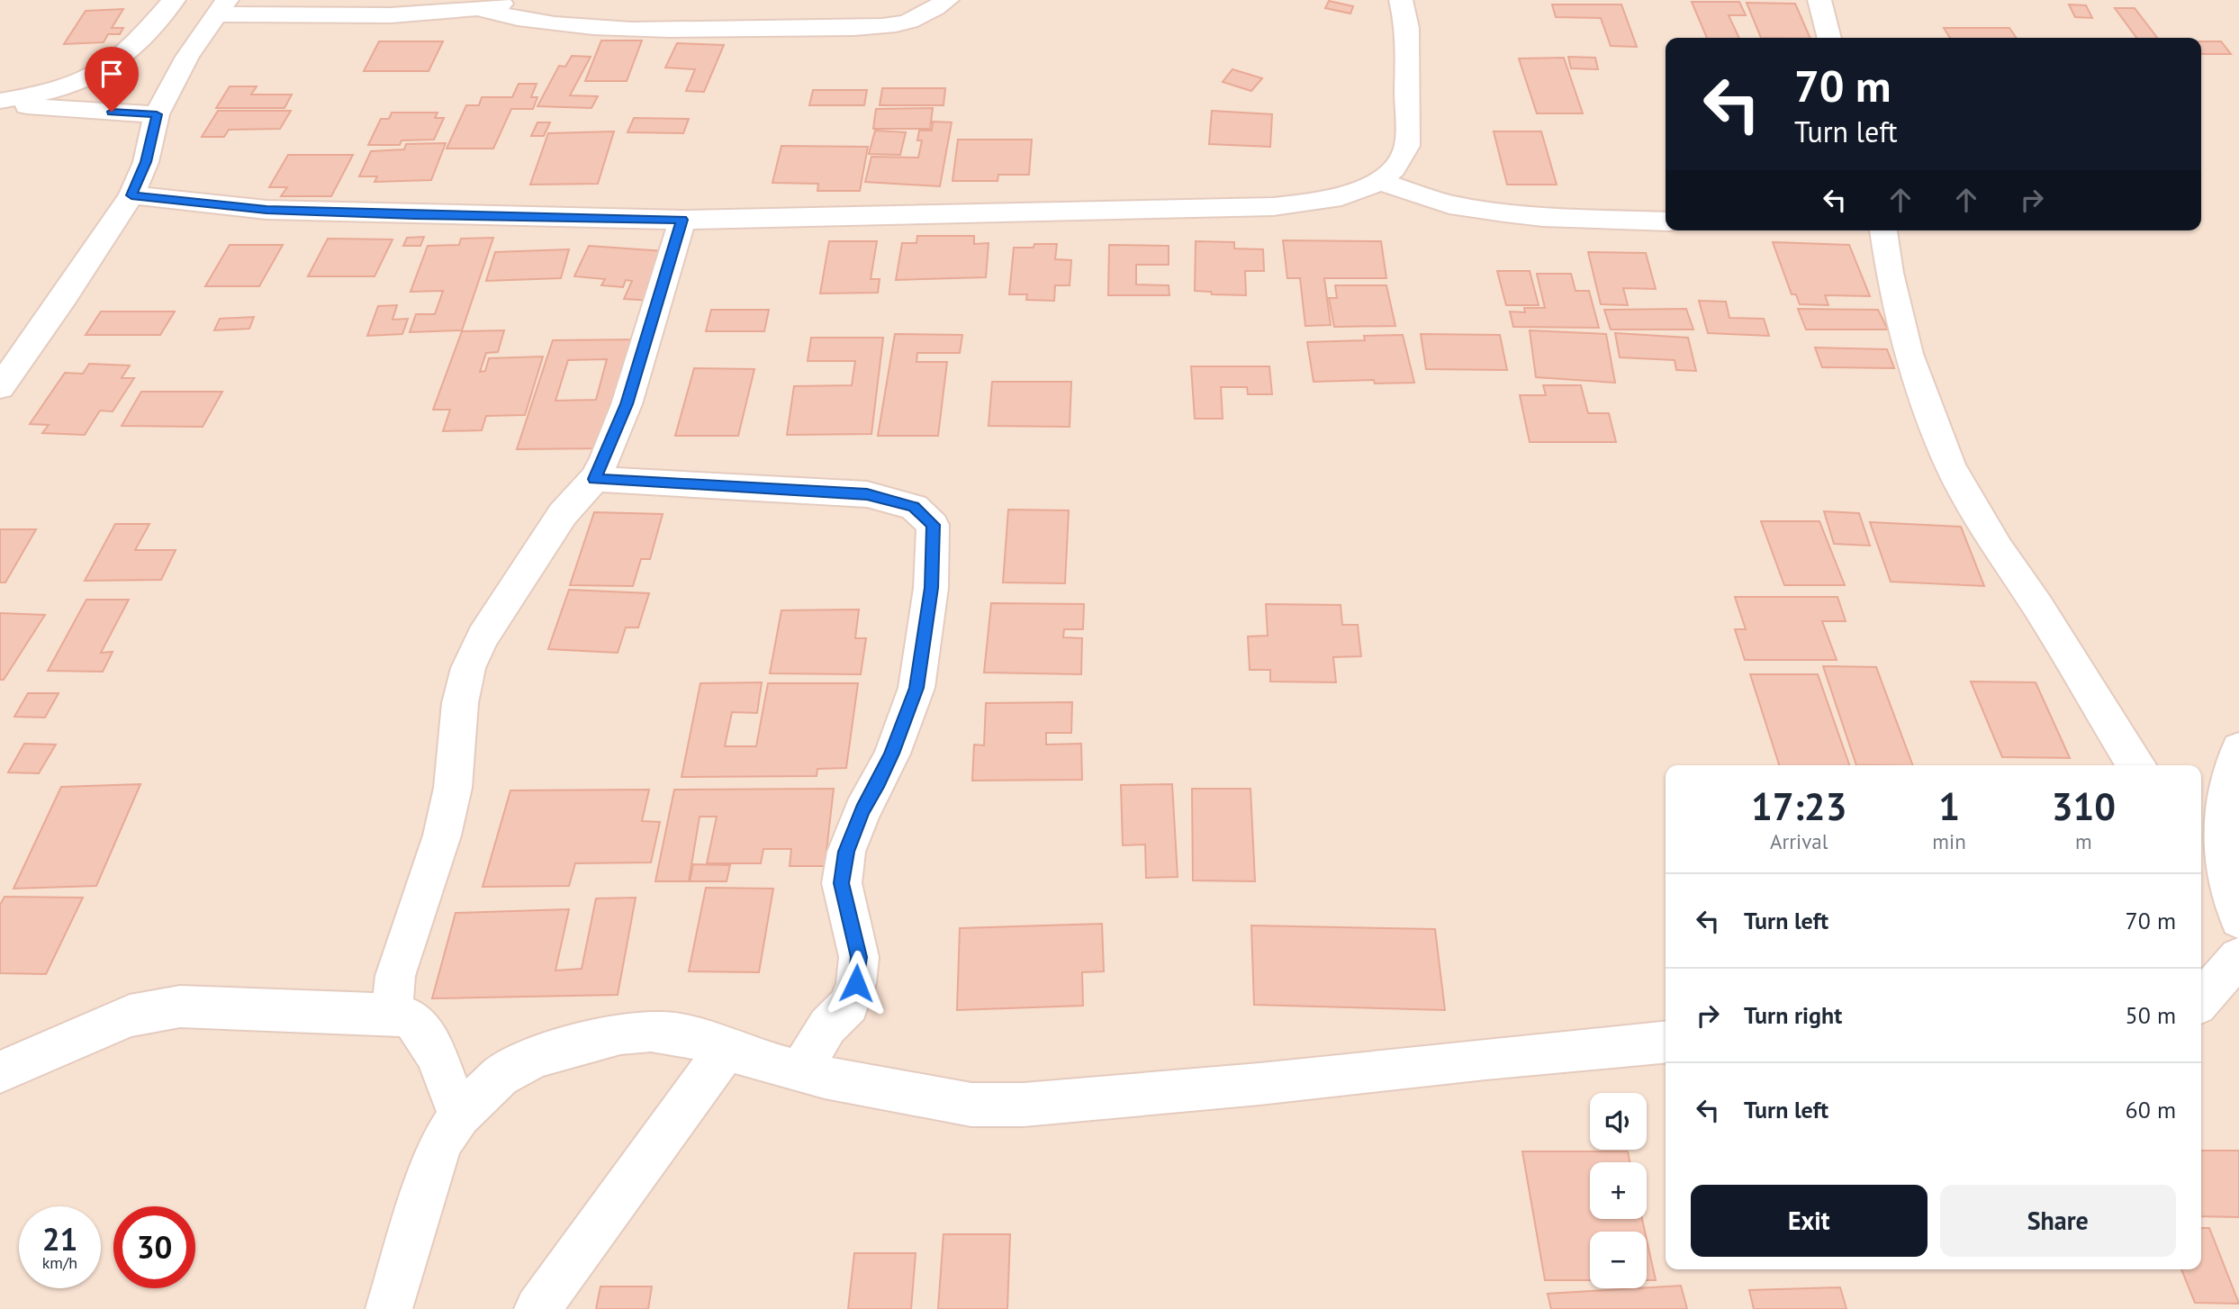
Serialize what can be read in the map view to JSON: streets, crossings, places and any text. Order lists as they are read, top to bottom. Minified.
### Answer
{"page":{"turn":["70 m","Turn left"],"eta":["17:23","Arrival","1","min","310","m"],"list":[{"name":"Turn left","value":"70 m"},{"name":"Turn right","value":"50 m"},{"name":"Turn left","value":"60 m"}],"map_buttons":["+","−"],"buttons":["Exit","Share"],"speed":"21 km/h","limit":"30"}}
